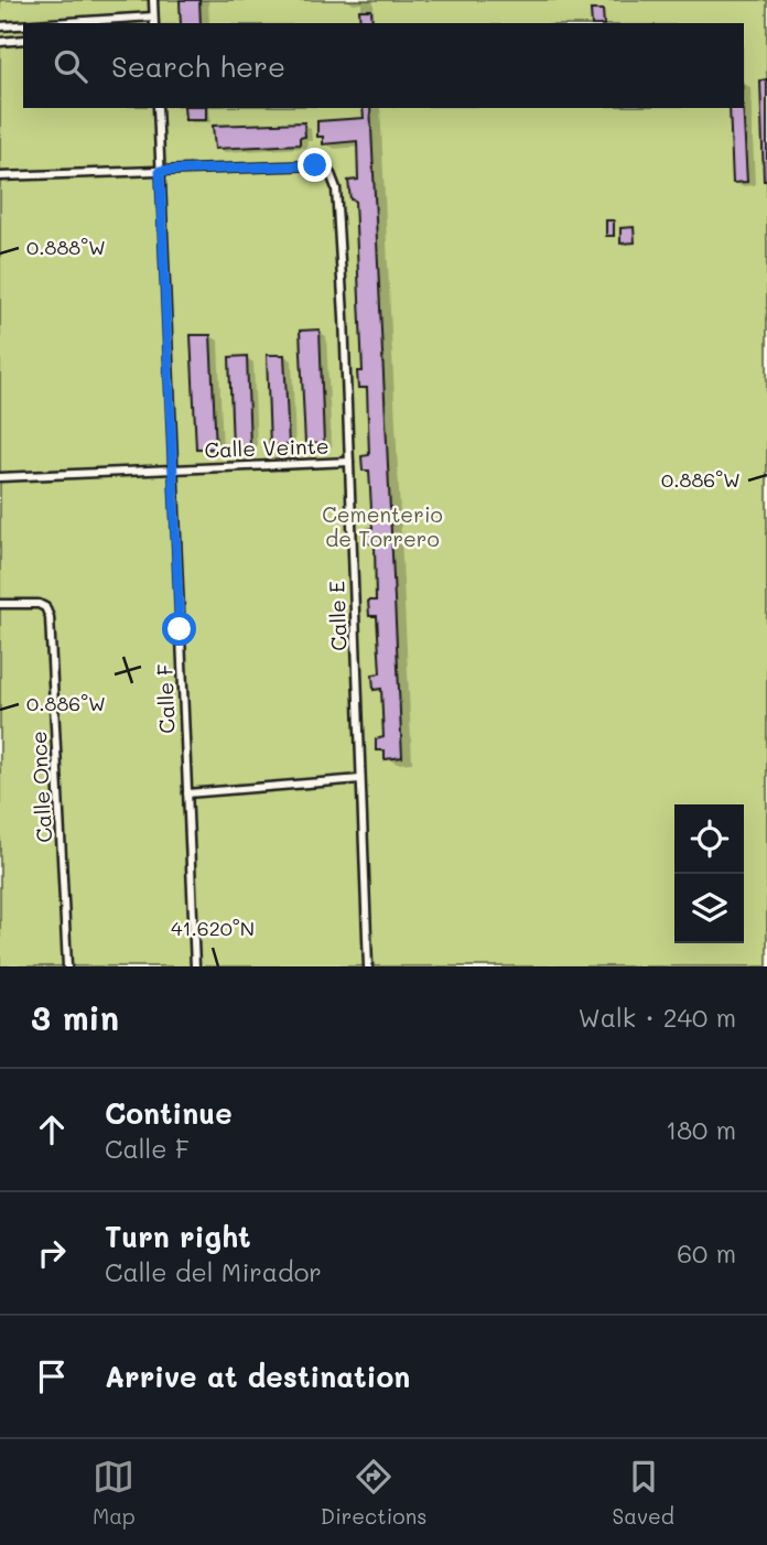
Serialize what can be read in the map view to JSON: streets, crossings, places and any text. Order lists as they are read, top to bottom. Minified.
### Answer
{"streets":{"lane":["Calle Veinte","Calle E","Calle F","Calle Once"]},"crossings":[["Calle Veinte","Calle E"],["Calle Veinte","Calle F"],["Calle E","Calle F"]],"parks":["Cementerio de Torrero"],"page":{"search":"Search here","heading":["3 min","Walk · 240 m"],"list":[["Continue","Calle F","180 m"],["Turn right","Calle del Mirador","60 m"],"Arrive at destination"],"nav":["Map","Directions","Saved"]},"coordinates":["0.888°W","0.886°W","41.620°N"]}
